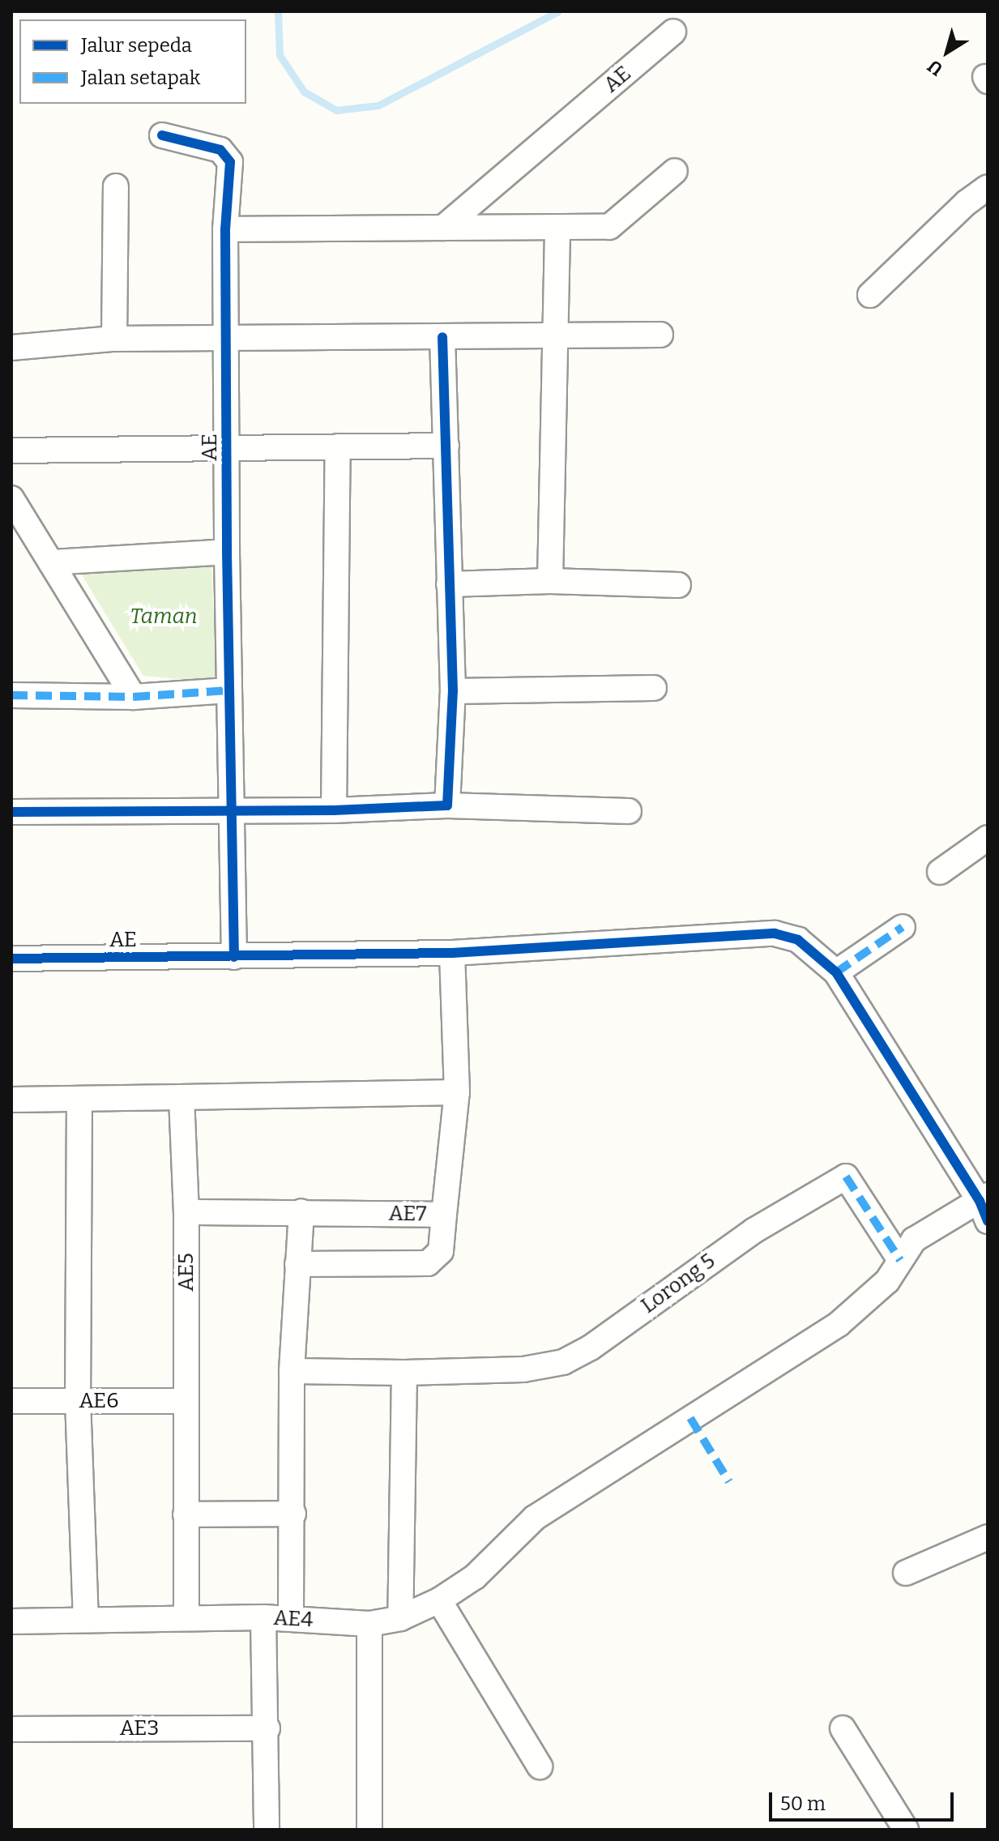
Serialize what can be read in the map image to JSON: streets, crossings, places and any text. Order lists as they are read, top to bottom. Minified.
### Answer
{"streets":{"street":["AE","AE7","AE5","Lorong 5","AE6","AE4","AE3"]},"crossings":[["AE","AE7"],["AE","AE4"],["AE7","AE5"],["AE5","AE6"],["AE5","AE4"],["Lorong 5","AE4"]],"parks":["Taman"],"legend":["Jalur sepeda","Jalan setapak"],"scale_bar":"50 m","north":"bottom left"}
